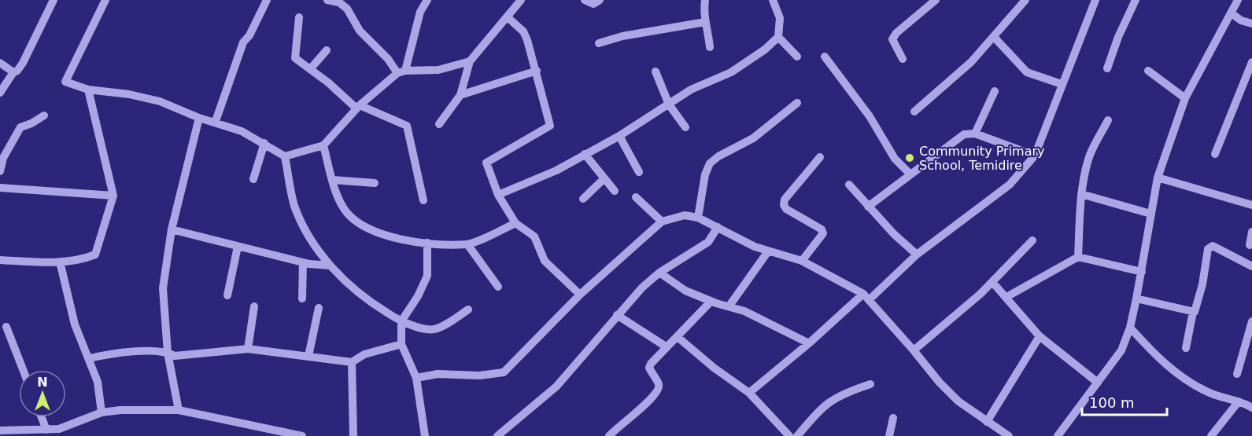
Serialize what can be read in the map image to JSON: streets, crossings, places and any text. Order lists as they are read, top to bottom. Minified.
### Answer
{"places":["Community Primary School, Temidire"],"scale_bar":"100 m","north":"top"}
